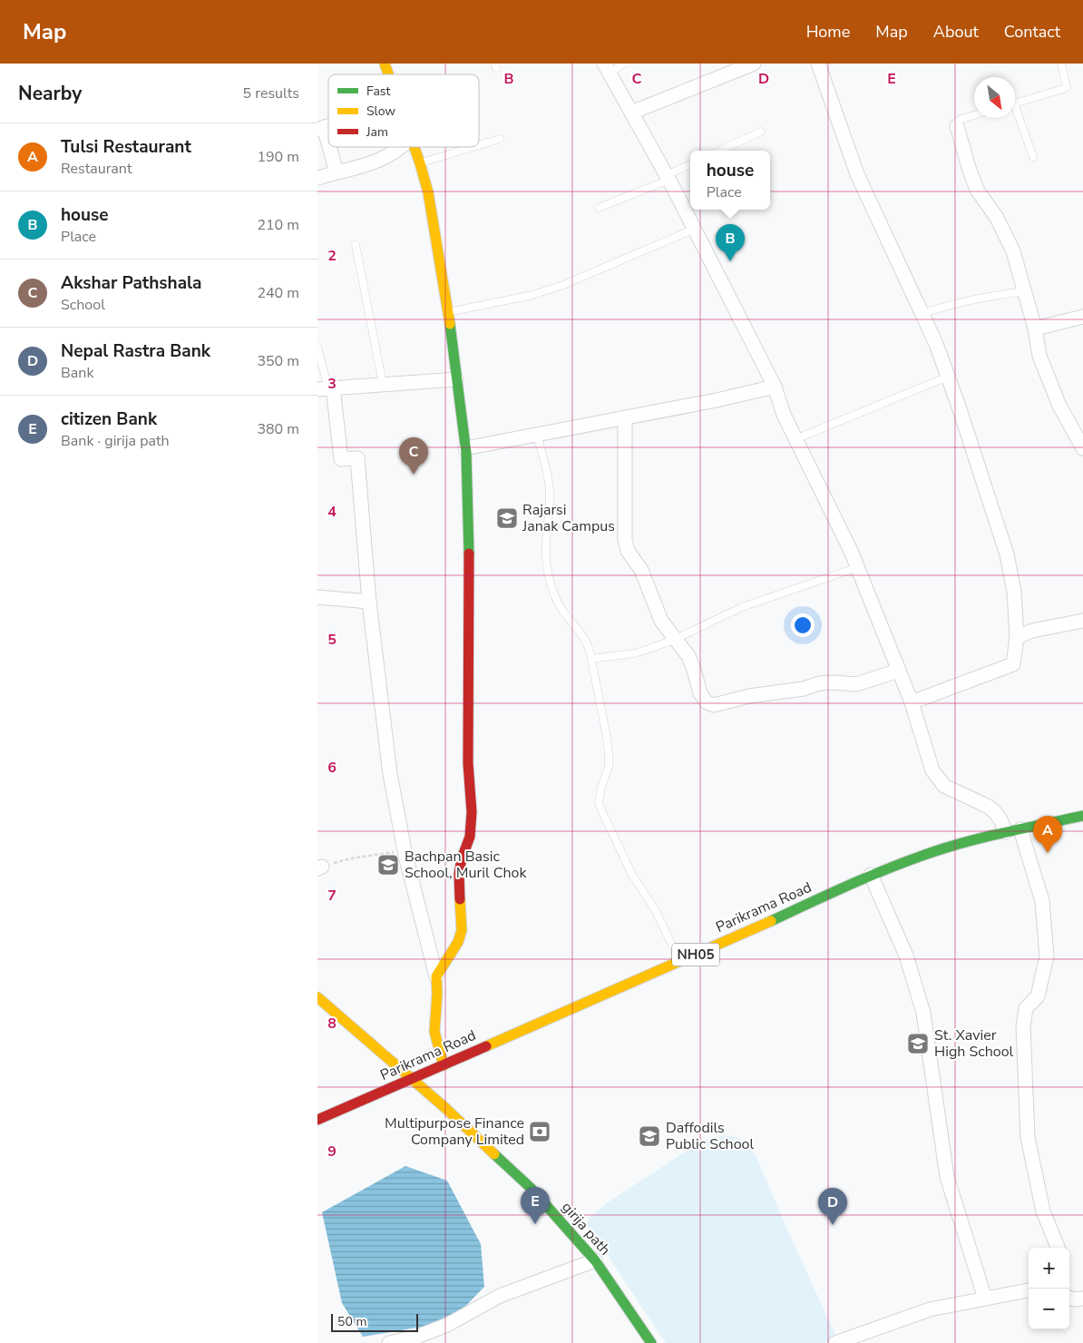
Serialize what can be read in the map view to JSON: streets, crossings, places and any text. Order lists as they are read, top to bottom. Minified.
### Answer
{"streets":{"main road":["Parikrama Road","NH05","girija path"]},"crossings":[["Parikrama Road","girija path"]],"places":{"school or university":["Rajarsi Janak Campus","Bachpan Basic School, Muril Chok","St. Xavier High School","Daffodils Public School"],"bank":["Multipurpose Finance Company Limited"]},"legend":["Fast","Slow","Jam"],"scale_bar":"50 m","north":"bottom right","page":{"header":"Map","nav":["Home","Map","About","Contact"],"heading":["Nearby","5 results"],"list":[{"mark":"A","name":"Tulsi Restaurant","note":"Restaurant","value":"190 m"},{"mark":"B","name":"house","note":"Place","value":"210 m"},{"mark":"C","name":"Akshar Pathshala","note":"School","value":"240 m"},{"mark":"D","name":"Nepal Rastra Bank","note":"Bank","value":"350 m"},{"mark":"E","name":"citizen Bank","note":"Bank · girija path","value":"380 m"}],"popup":["house","Place"],"pins":["B","C","A","E","D"],"map_buttons":["+","−"],"scale":"50 m"},"grid":{"columns":["B","C","D","E"],"rows":["2","3","4","5","6","7","8","9"]}}
